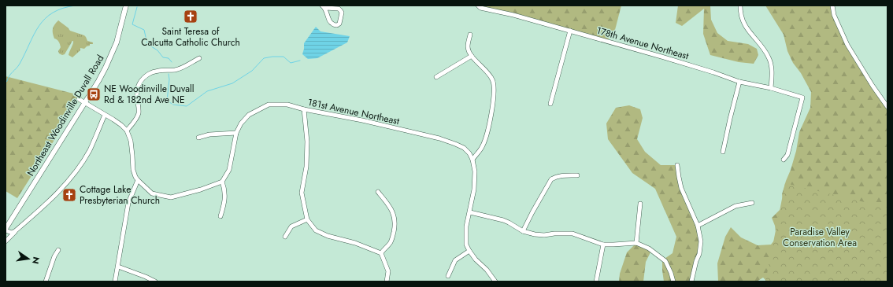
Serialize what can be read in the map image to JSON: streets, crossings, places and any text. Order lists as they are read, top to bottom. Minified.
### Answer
{"streets":{"main road":["Northeast Woodinville Duvall Road"],"street":["178th Avenue Northeast","181st Avenue Northeast"]},"parks":["Paradise Valley Conservation Area"],"places":{"church":["Saint Teresa of Calcutta Catholic Church","Cottage Lake Presbyterian Church"],"bus stop":["NE Woodinville Duvall Rd & 182nd Ave NE"]},"north":"right"}
